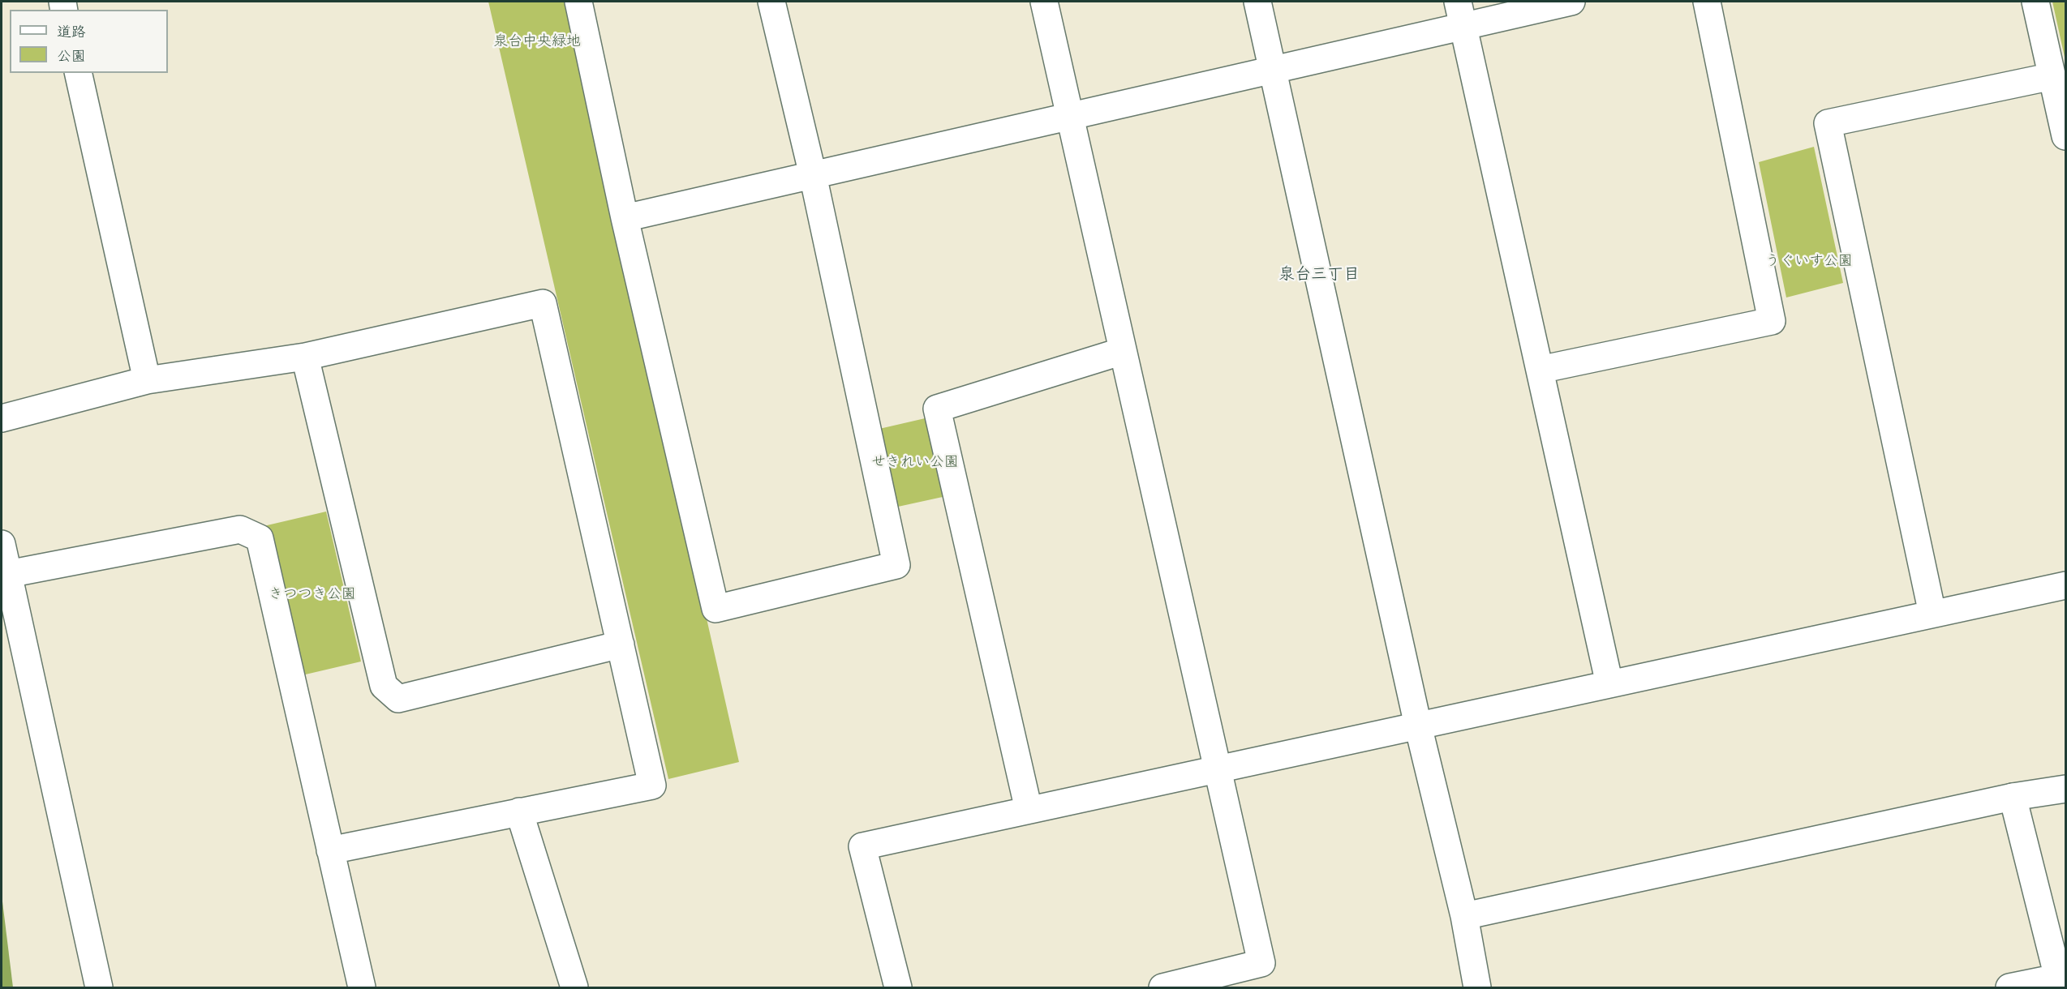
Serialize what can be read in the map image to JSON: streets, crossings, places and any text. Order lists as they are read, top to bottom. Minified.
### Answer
{"districts":["泉台三丁目"],"parks":["泉台中央緑地","うぐいす公園","せきれい公園","きつつき公園"],"legend":["道路","公園"]}
